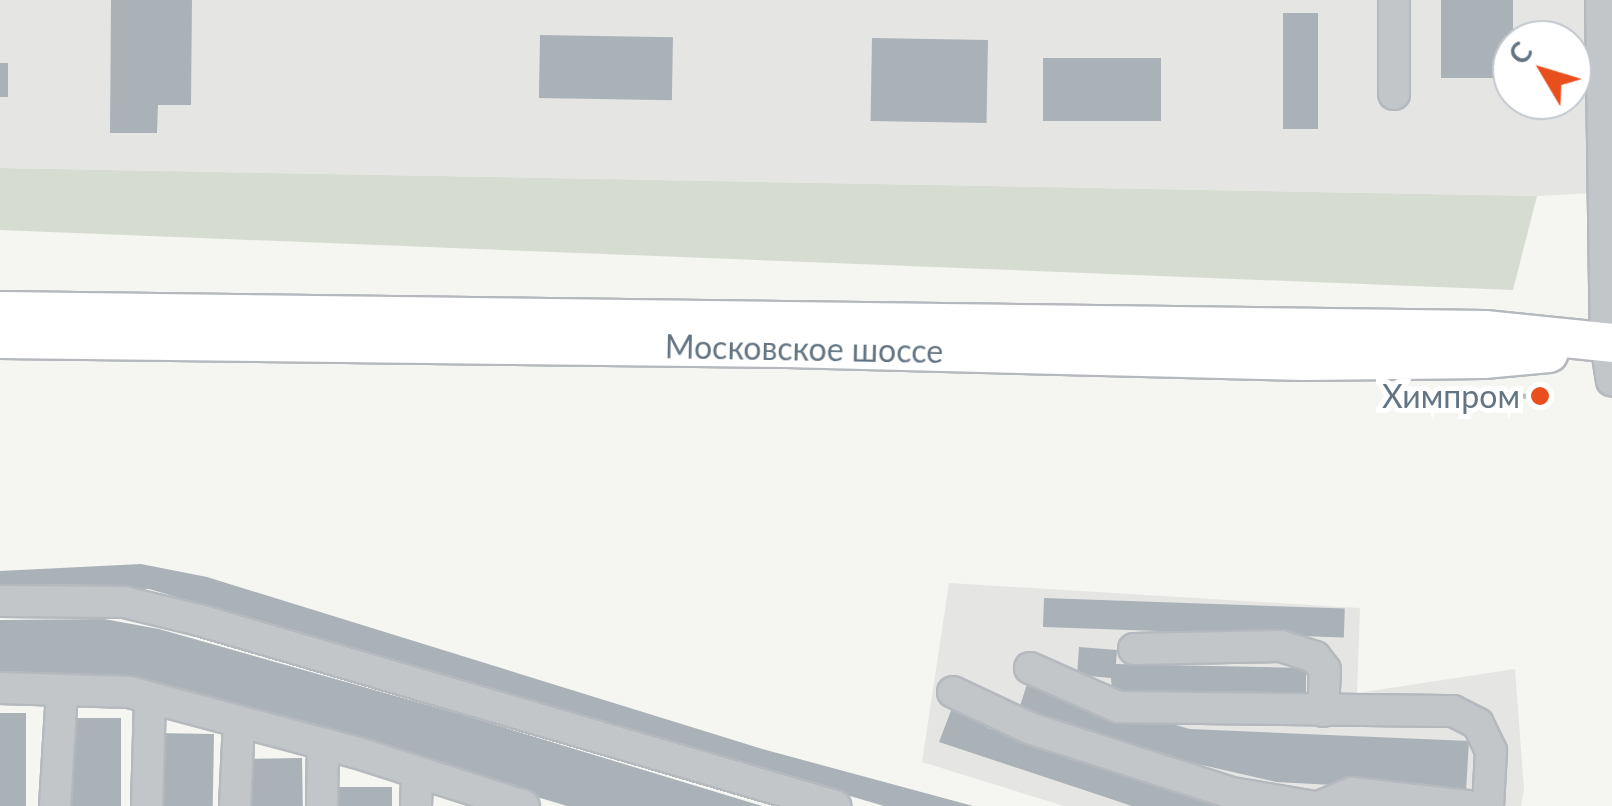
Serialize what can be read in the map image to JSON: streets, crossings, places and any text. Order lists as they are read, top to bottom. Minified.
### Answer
{"streets":{"main road":["Московское шоссе"]},"places":["Химпром"],"north":"top left"}
